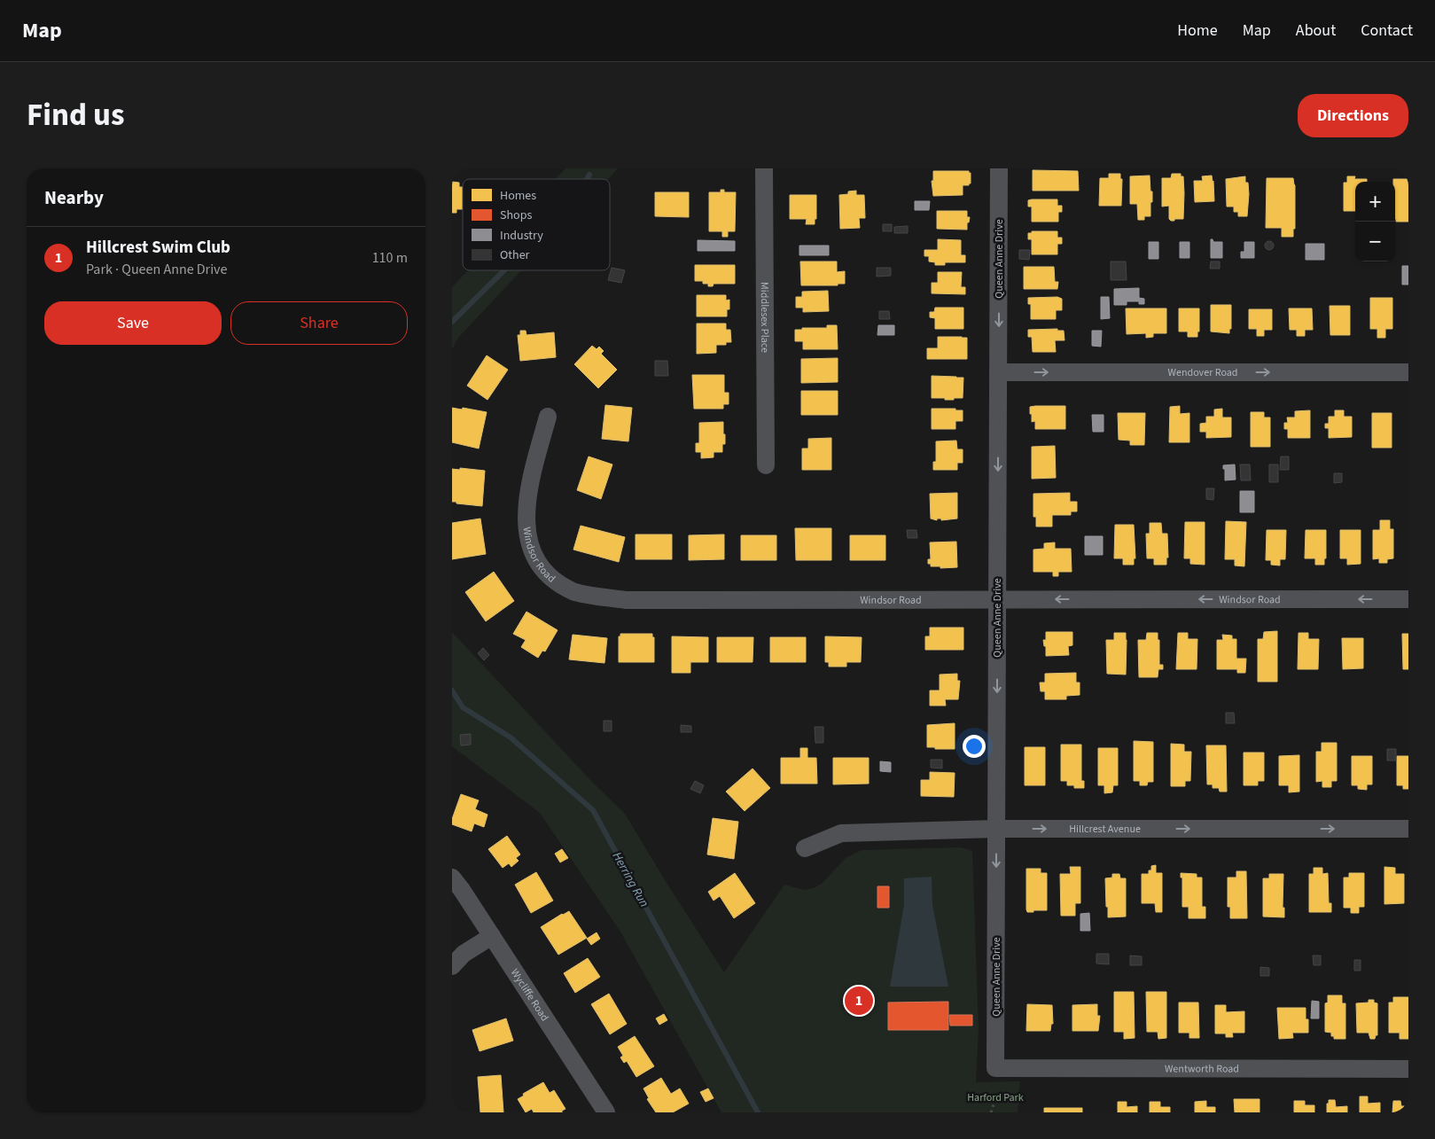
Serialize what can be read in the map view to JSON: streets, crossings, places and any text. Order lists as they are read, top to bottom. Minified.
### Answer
{"streets":{"street":["Queen Anne Drive","Middlesex Place","Wendover Road","Windsor Road","Hillcrest Avenue","Wycliffe Road","Wentworth Road"]},"crossings":[["Queen Anne Drive","Wendover Road"],["Queen Anne Drive","Windsor Road"],["Queen Anne Drive","Hillcrest Avenue"],["Queen Anne Drive","Wentworth Road"]],"one_way":["Queen Anne Drive","Wendover Road","Windsor Road","Hillcrest Avenue"],"water":["Herring Run"],"parks":["Harford Park"],"legend":["Homes","Shops","Industry","Other"],"page":{"header":"Map","nav":["Home","Map","About","Contact"],"title":"Find us","buttons":["Directions",["Save","Share"]],"heading":"Nearby","map_buttons":["+","−"],"list":[{"mark":"1","name":"Hillcrest Swim Club","note":"Park · Queen Anne Drive","value":"110 m"}],"pins":"1"}}
